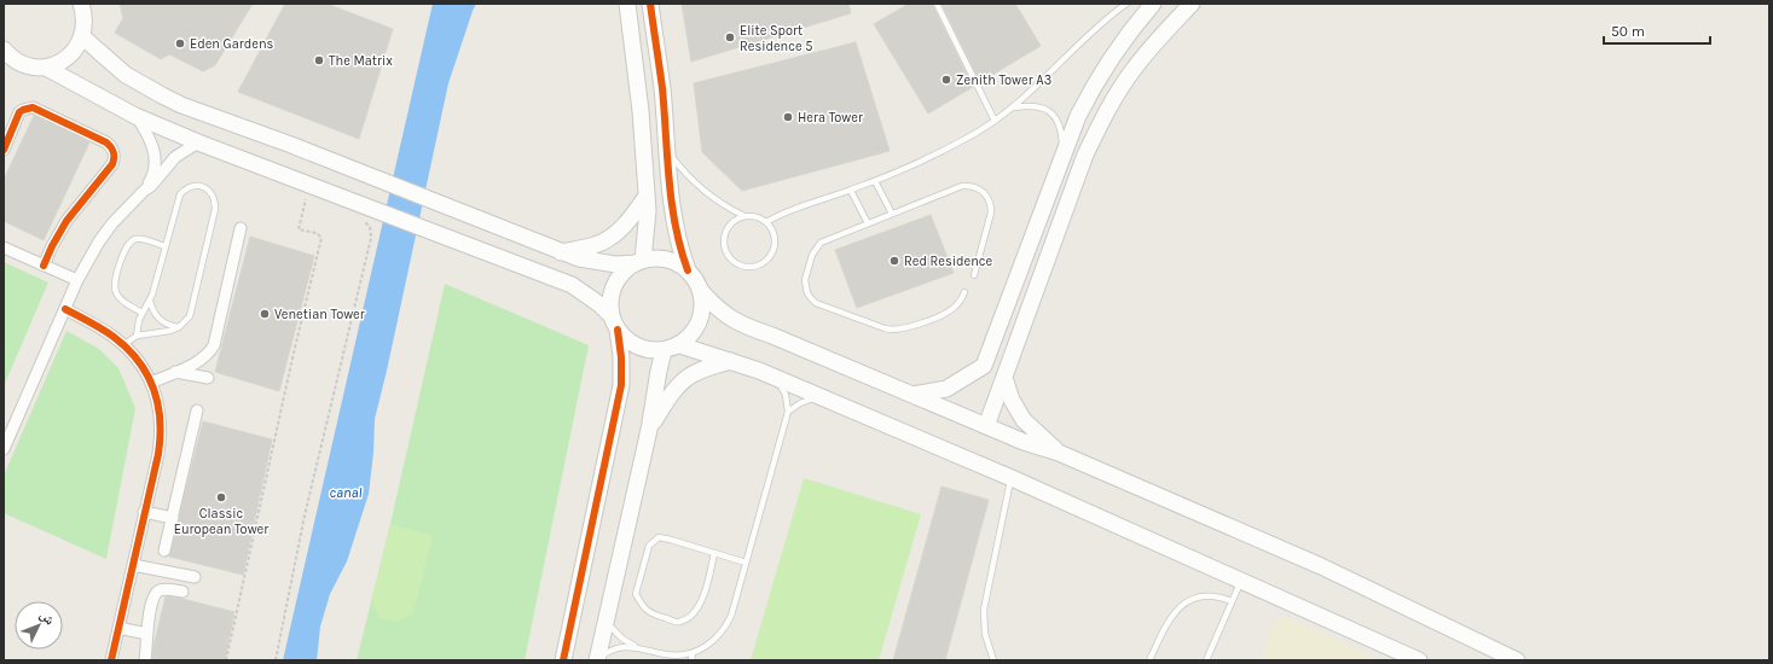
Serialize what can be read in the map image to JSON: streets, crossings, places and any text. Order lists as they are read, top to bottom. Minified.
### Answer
{"water":["canal"],"places":["Elite Sport Residence 5","Eden Gardens","The Matrix","Zenith Tower A3","Hera Tower","Red Residence","Venetian Tower","Classic European Tower"],"scale_bar":"50 m","north":"top right"}
